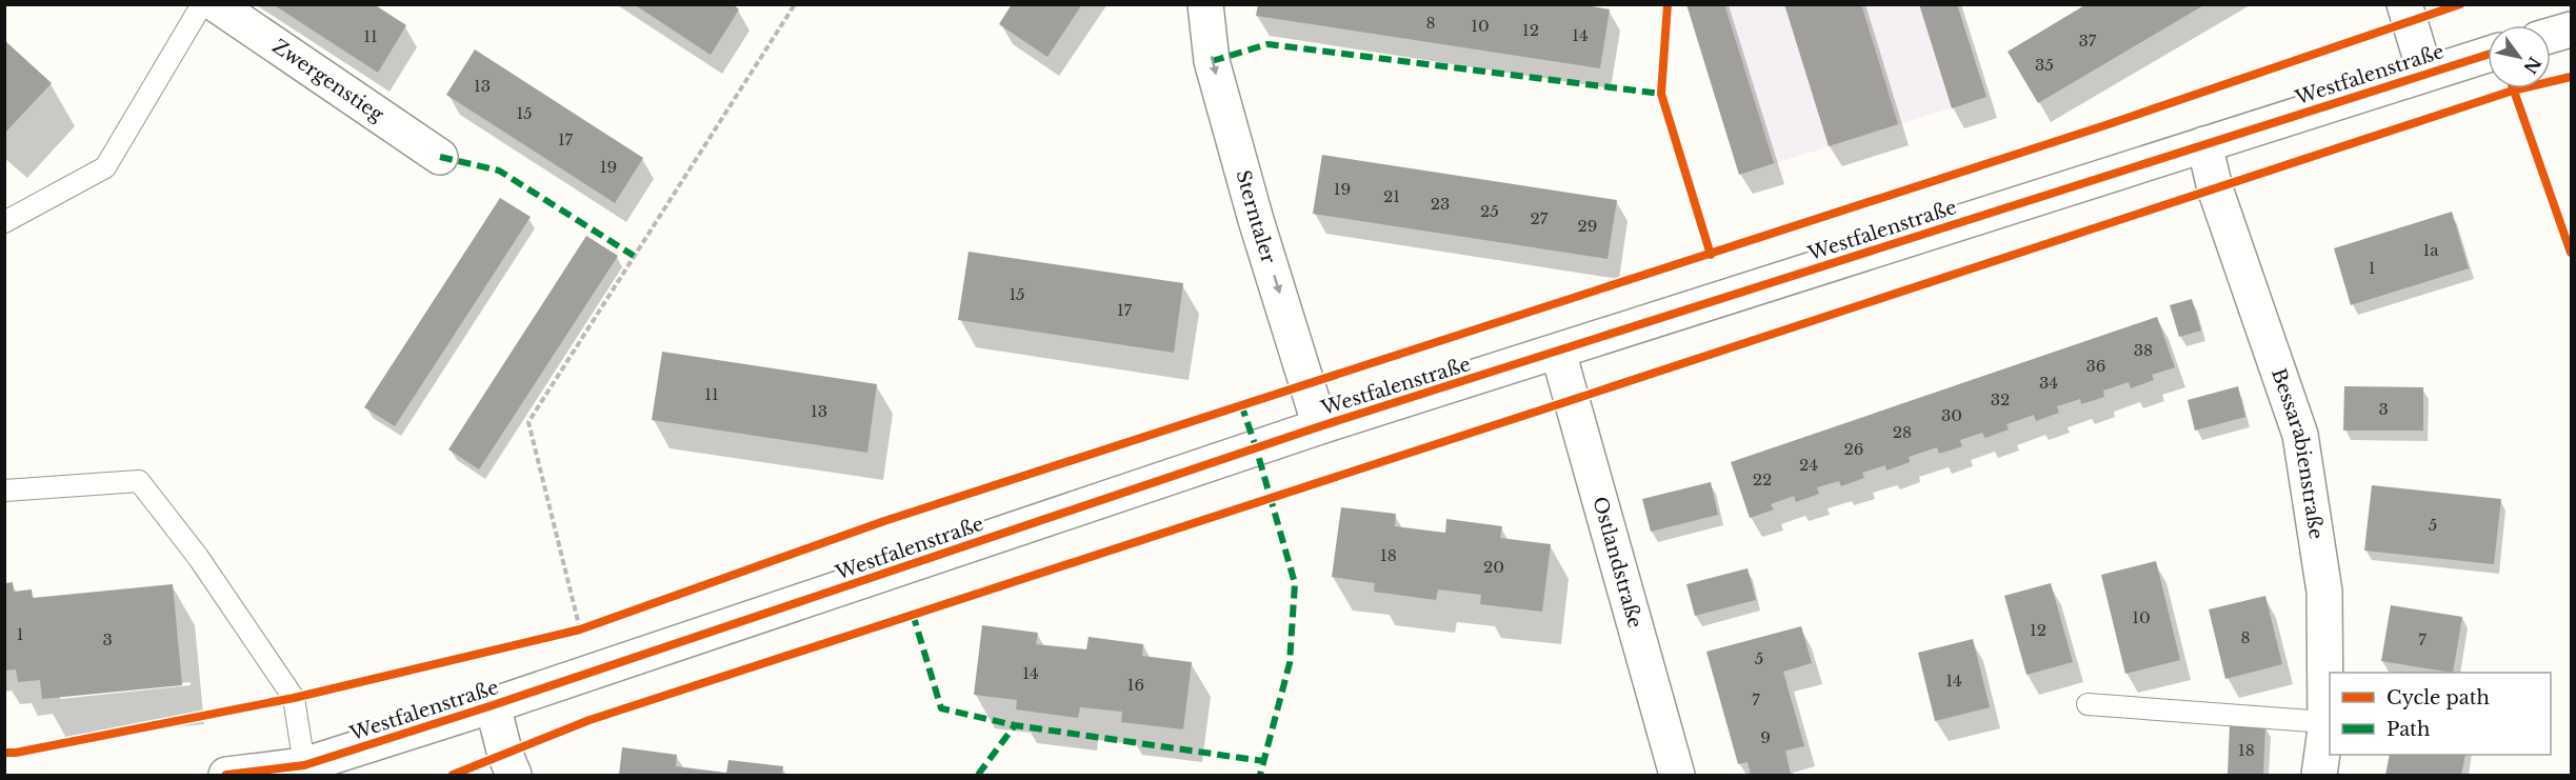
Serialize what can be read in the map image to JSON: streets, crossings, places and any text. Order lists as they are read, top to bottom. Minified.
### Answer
{"streets":{"street":["Westfalenstraße","Zwergenstieg","Sterntaler","Bessarabienstraße","Ostlandstraße"]},"crossings":[["Westfalenstraße","Sterntaler"],["Westfalenstraße","Bessarabienstraße"],["Westfalenstraße","Ostlandstraße"]],"one_way":["Sterntaler"],"house_numbers":["8","10","12","14","11","37","35","13","15","17","19","19","21","23","25","27","29","1a","1","15","17","38","36","34","11","32","3","13","30","28","26","24","22","5","18","20","10","12","1","8","3","7","5","14","14","16","7","9","18"],"legend":["Cycle path","Path"],"north":"bottom right"}
